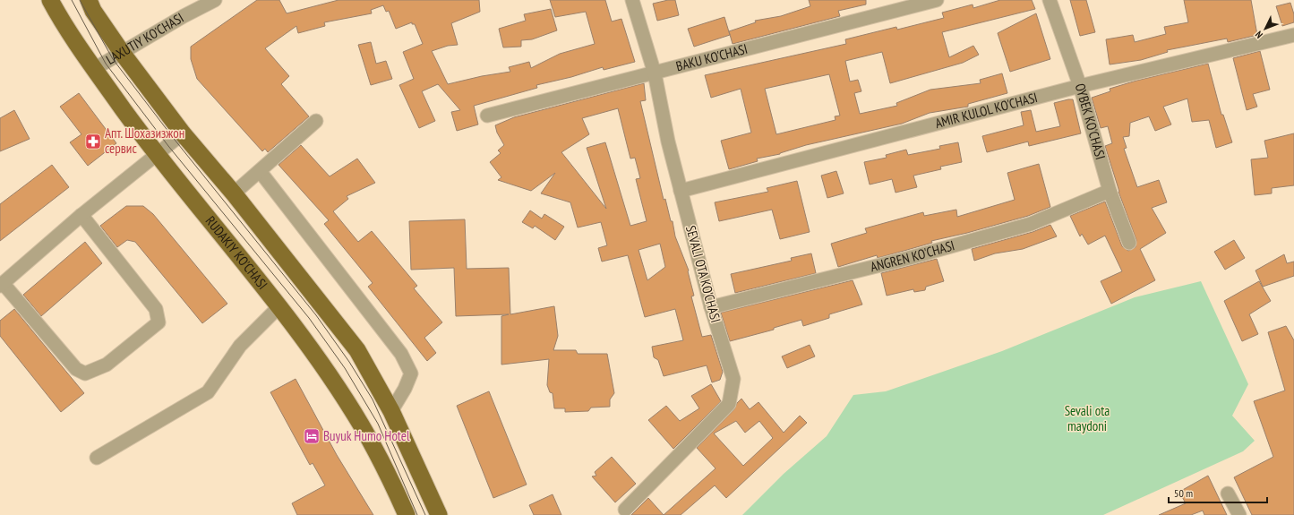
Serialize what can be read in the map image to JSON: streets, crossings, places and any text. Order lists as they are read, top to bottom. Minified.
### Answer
{"streets":{"main road":["RUDAKIY KO'CHASI"],"street":["LAXUTIY KO'CHASI","BAKU KO'CHASI","AMIR KULOL KO'CHASI","OYBEK KO'CHASI","ANGREN KO'CHASI","SEVALI OTA KO'CHASI"]},"crossings":[["LAXUTIY KO'CHASI","RUDAKIY KO'CHASI"],["BAKU KO'CHASI","SEVALI OTA KO'CHASI"],["AMIR KULOL KO'CHASI","OYBEK KO'CHASI"],["AMIR KULOL KO'CHASI","SEVALI OTA KO'CHASI"],["OYBEK KO'CHASI","ANGREN KO'CHASI"],["ANGREN KO'CHASI","SEVALI OTA KO'CHASI"]],"parks":["Sevali ota maydoni"],"places":{"pharmacy":["Апт. Шохазизжон сервис"],"hotel":["Buyuk Humo Hotel"]},"scale_bar":"50 m","north":"bottom left"}
